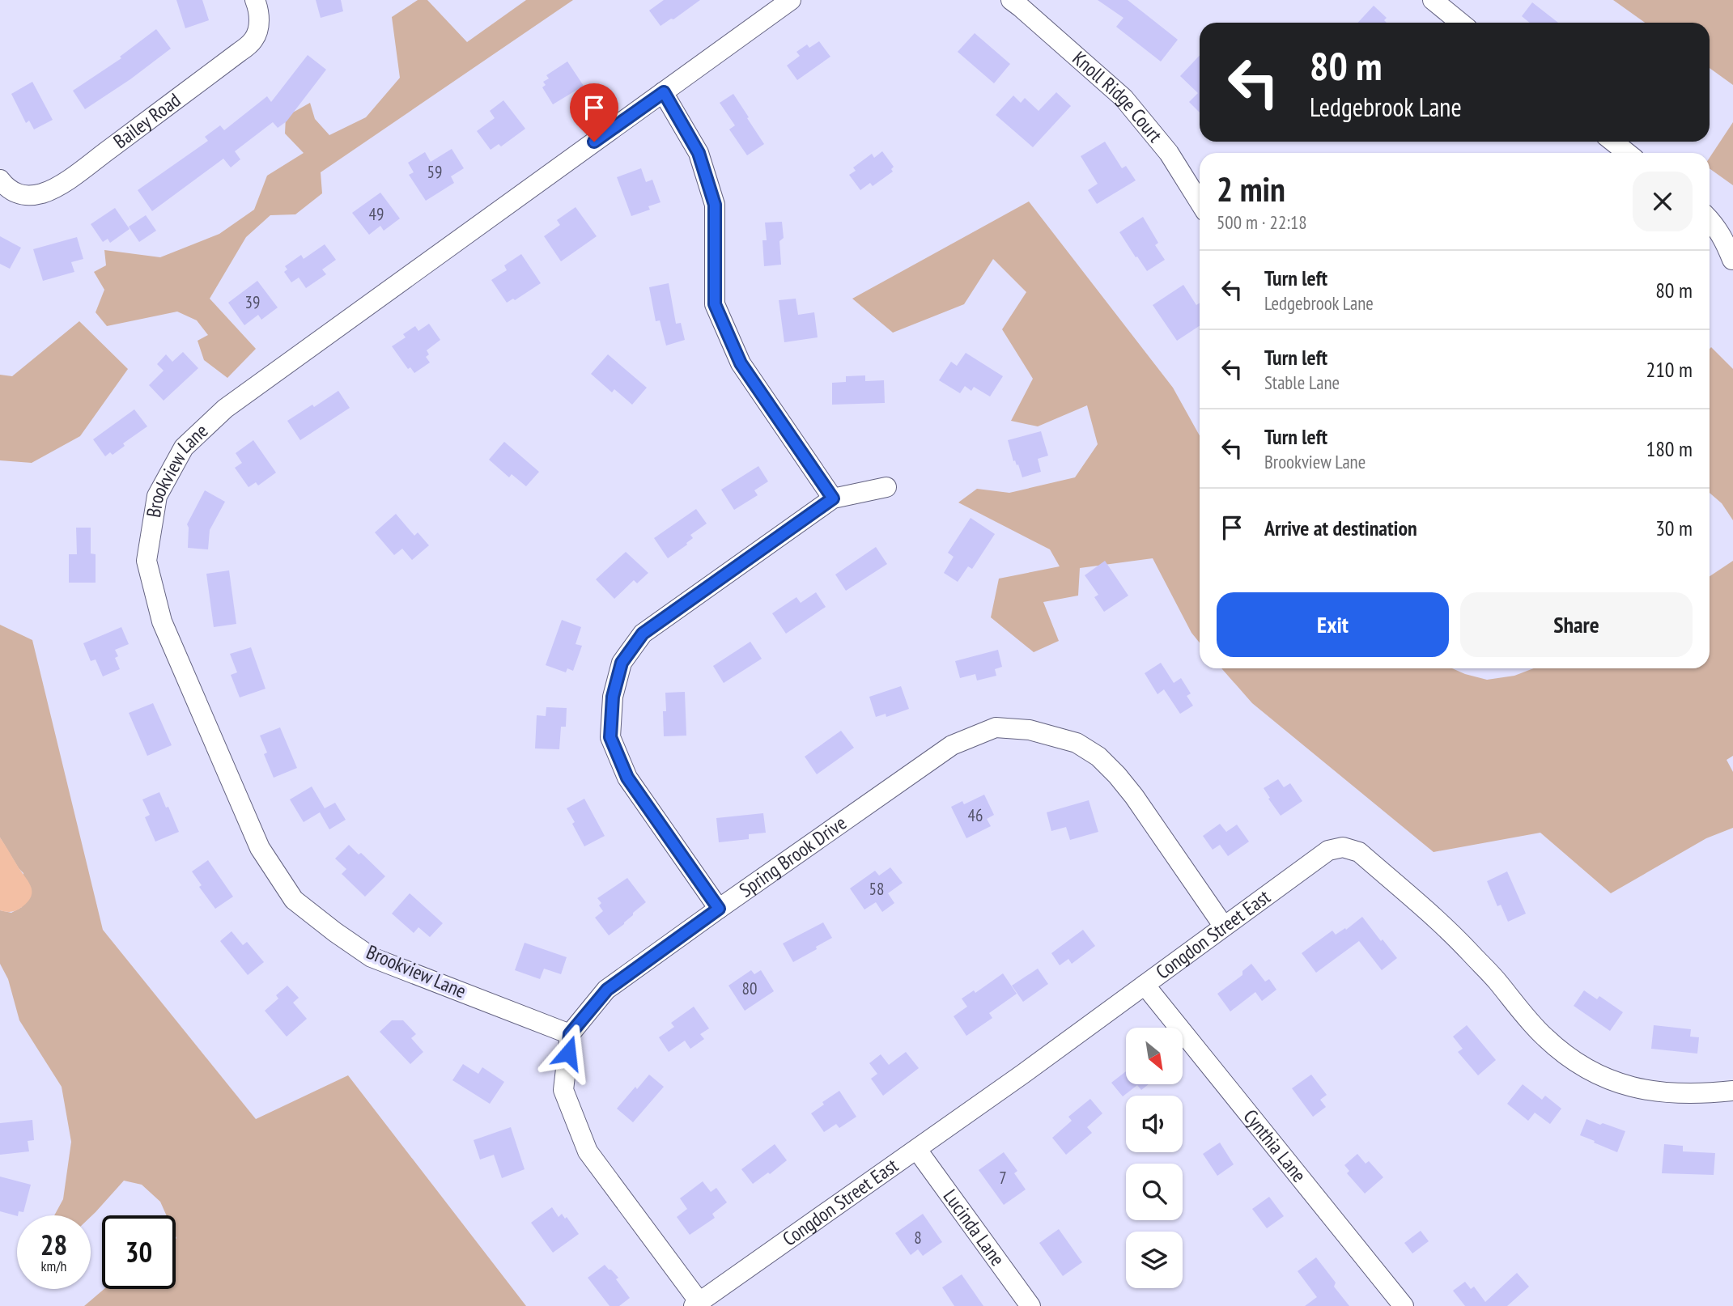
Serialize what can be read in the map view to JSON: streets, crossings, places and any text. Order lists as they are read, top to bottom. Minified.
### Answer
{"streets":{"street":["Knoll Ridge Court","Bailey Road","Brookview Lane","Spring Brook Drive","Congdon Street East","Cynthia Lane","Lucinda Lane"]},"crossings":[["Brookview Lane","Spring Brook Drive"],["Spring Brook Drive","Congdon Street East"],["Congdon Street East","Cynthia Lane"],["Congdon Street East","Lucinda Lane"]],"house_numbers":["59","49","39","46","58","80","7","8"],"north":"bottom right","page":{"turn":["80 m","Ledgebrook Lane"],"heading":["2 min","500 m · 22:18"],"list":[{"name":"Turn left","note":"Ledgebrook Lane","value":"80 m"},{"name":"Turn left","note":"Stable Lane","value":"210 m"},{"name":"Turn left","note":"Brookview Lane","value":"180 m"},{"name":"Arrive at destination","value":"30 m"}],"buttons":["Exit","Share"],"speed":"28 km/h","limit":"30"}}
